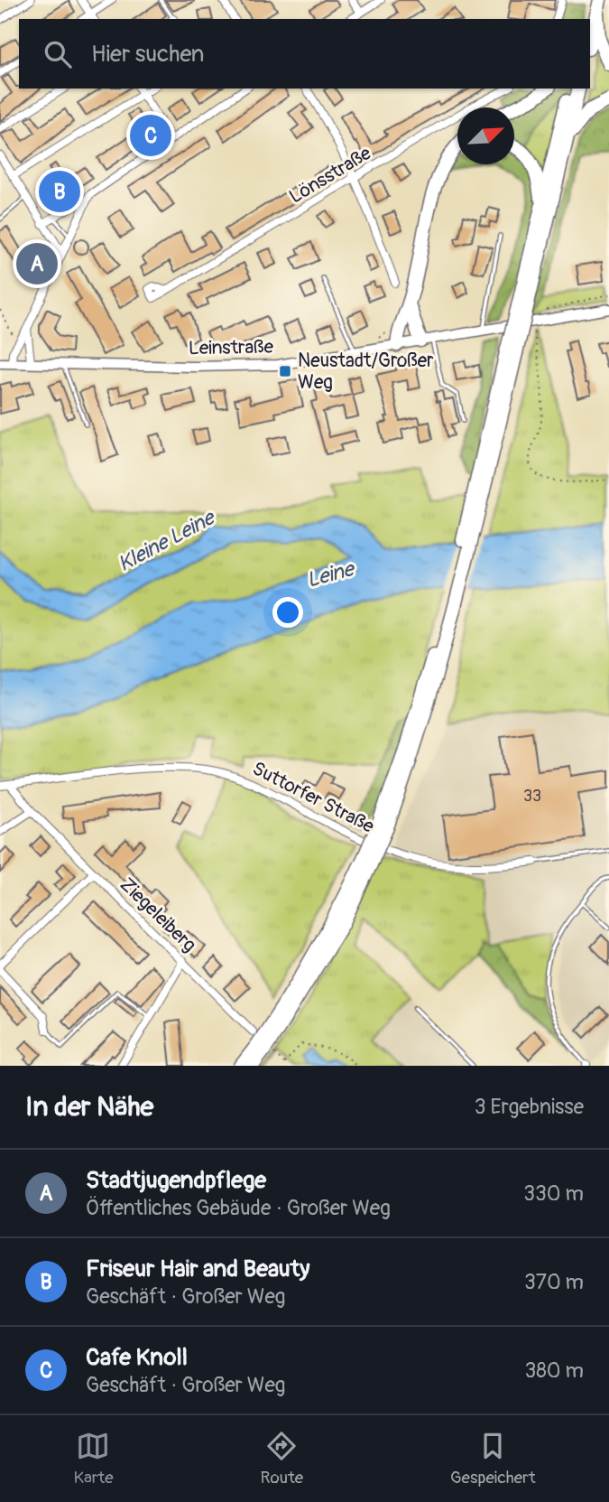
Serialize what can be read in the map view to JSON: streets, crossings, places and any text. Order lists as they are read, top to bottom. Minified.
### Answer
{"streets":{"street":["Lönsstraße","Leinstraße","Suttorfer Straße","Ziegeleiberg"]},"crossings":[["Suttorfer Straße","Ziegeleiberg"]],"water":["Kleine Leine","Leine"],"places":{"transit":["Neustadt/Großer Weg"]},"house_numbers":["33"],"north":"top right","page":{"search":"Hier suchen","pins":["C","B","A"],"heading":["In der Nähe","3 Ergebnisse"],"list":[{"mark":"A","name":"Stadtjugendpflege","note":"Öffentliches Gebäude · Großer Weg","value":"330 m"},{"mark":"B","name":"Friseur Hair and Beauty","note":"Geschäft · Großer Weg","value":"370 m"},{"mark":"C","name":"Cafe Knoll","note":"Geschäft · Großer Weg","value":"380 m"}],"nav":["Karte","Route","Gespeichert"]}}
